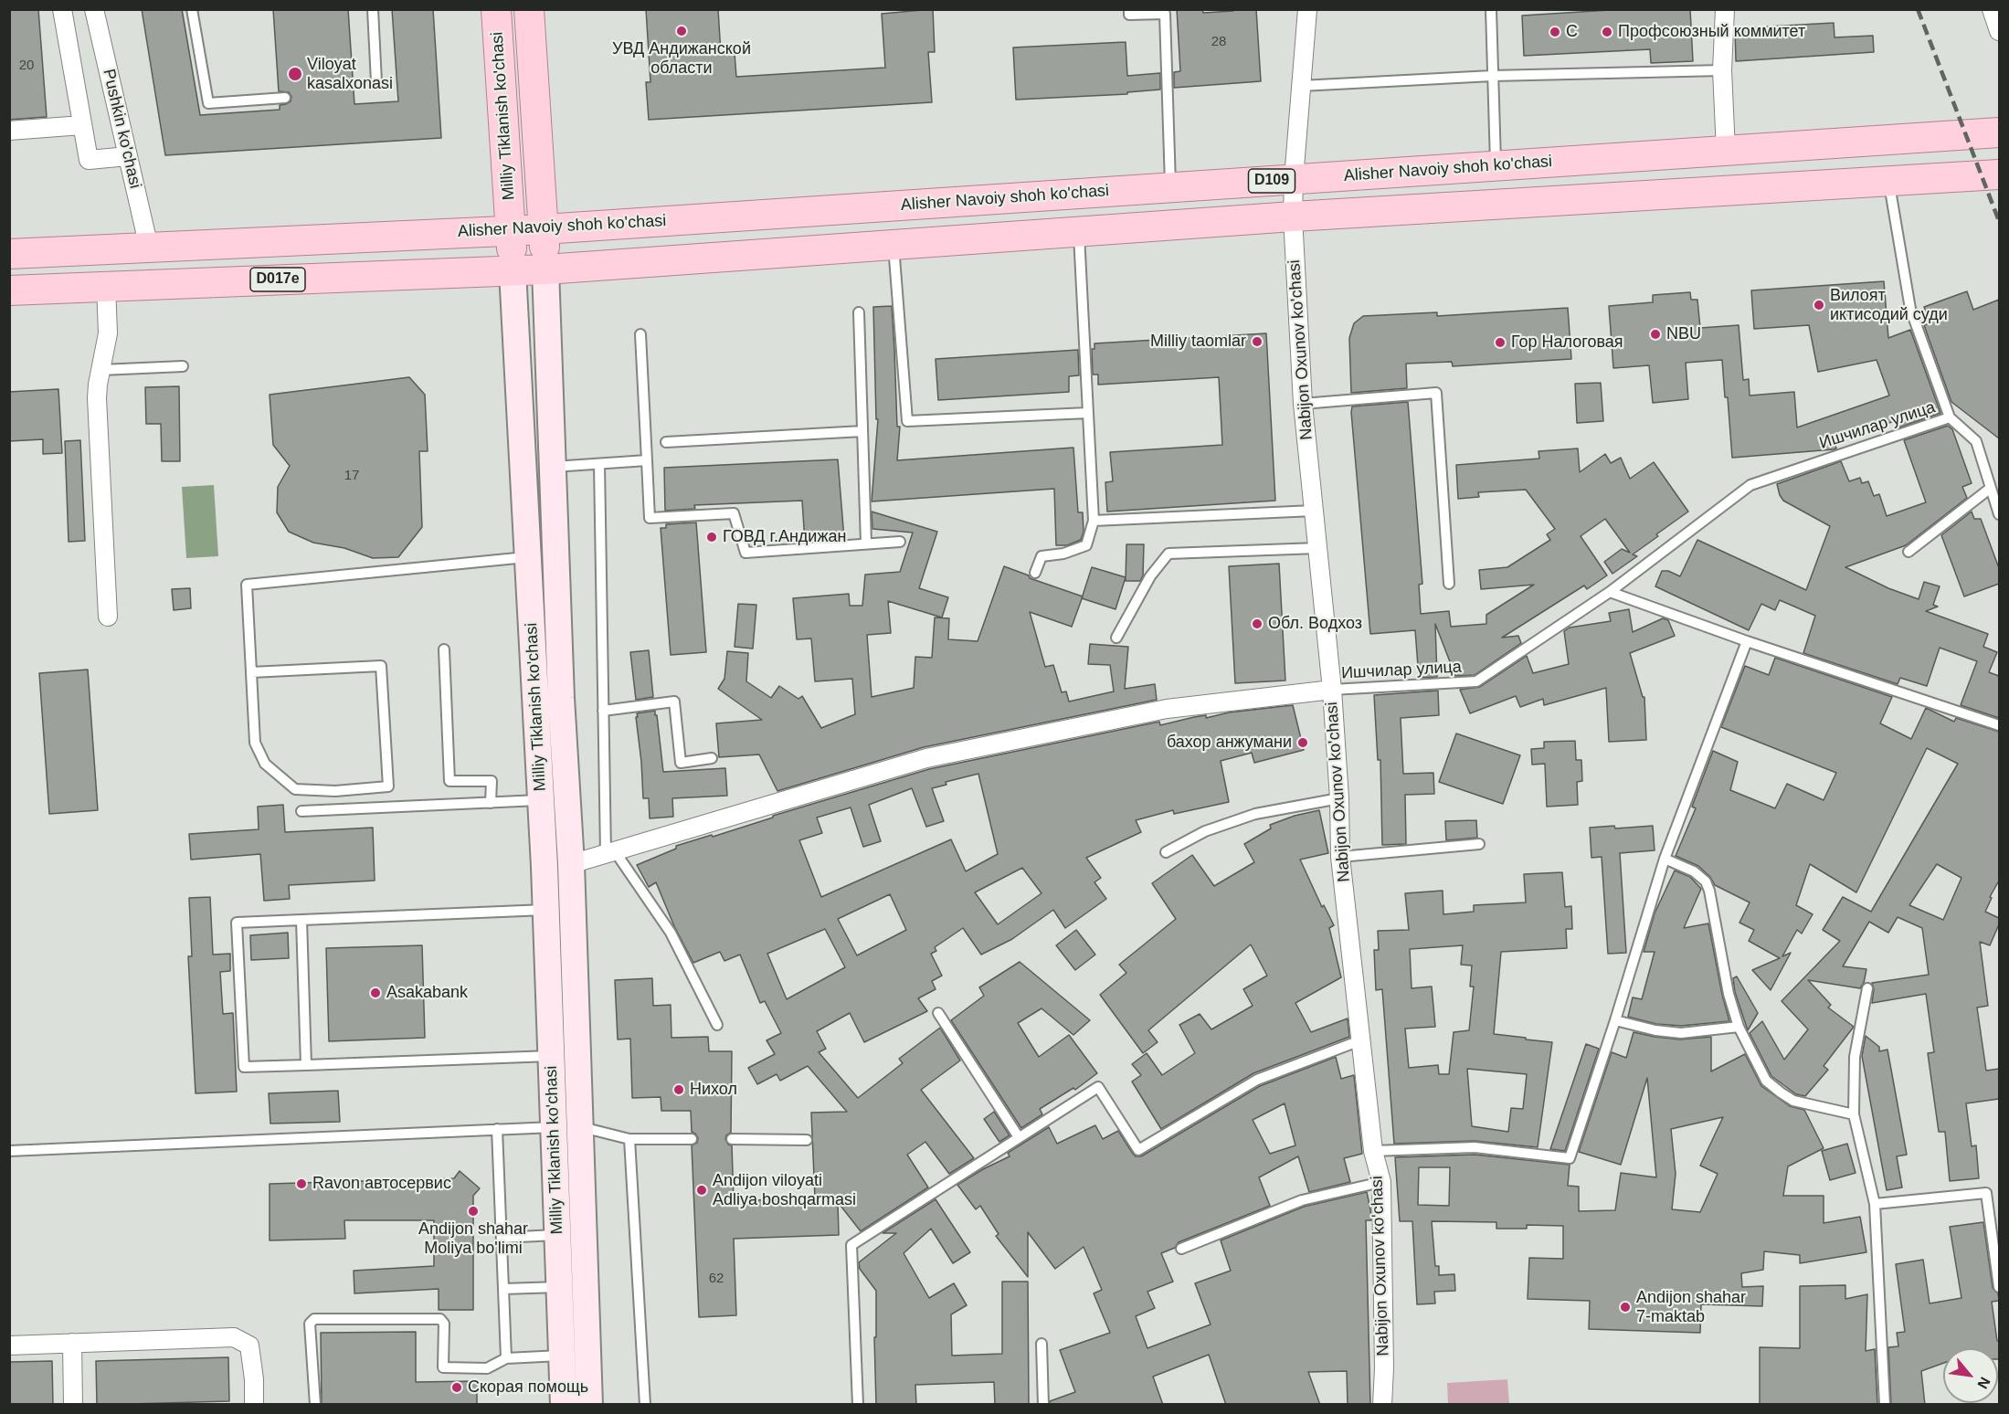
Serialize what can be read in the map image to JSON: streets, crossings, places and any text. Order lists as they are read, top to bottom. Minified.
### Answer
{"streets":{"main road":["Milliy Tiklanish ko'chasi","Alisher Navoiy shoh ko'chasi","D109","D017e"],"street":["Pushkin ko'chasi","Nabijon Oxunov ko'chasi"],"lane":["Ишчилар улица"]},"crossings":[["Milliy Tiklanish ko'chasi","Alisher Navoiy shoh ko'chasi"],["Milliy Tiklanish ko'chasi","D109"],["Milliy Tiklanish ko'chasi","D017e"],["Pushkin ko'chasi","Alisher Navoiy shoh ko'chasi"],["Alisher Navoiy shoh ko'chasi","Nabijon Oxunov ko'chasi"],["D109","D017e"],["D109","Nabijon Oxunov ko'chasi"],["D109","Ишчилар улица"],["Nabijon Oxunov ko'chasi","Ишчилар улица"]],"places":["УВД Андижанской области","С","Профсоюзный коммитет","Viloyat kasalxonasi","Вилоят иктисодий суди","NBU","Milliy taomlar","Гор Налоговая","ГОВД г.Андижан","Обл. Водхоз","бахор анжумани","Asakabank","Нихол","Ravon автосервис","Andijon viloyati Adliya boshqarmasi","Andijon shahar Moliya bo'limi","Andijon shahar 7-maktab","Скорая помощь"],"house_numbers":["28","20","17","62"],"north":"bottom right"}
